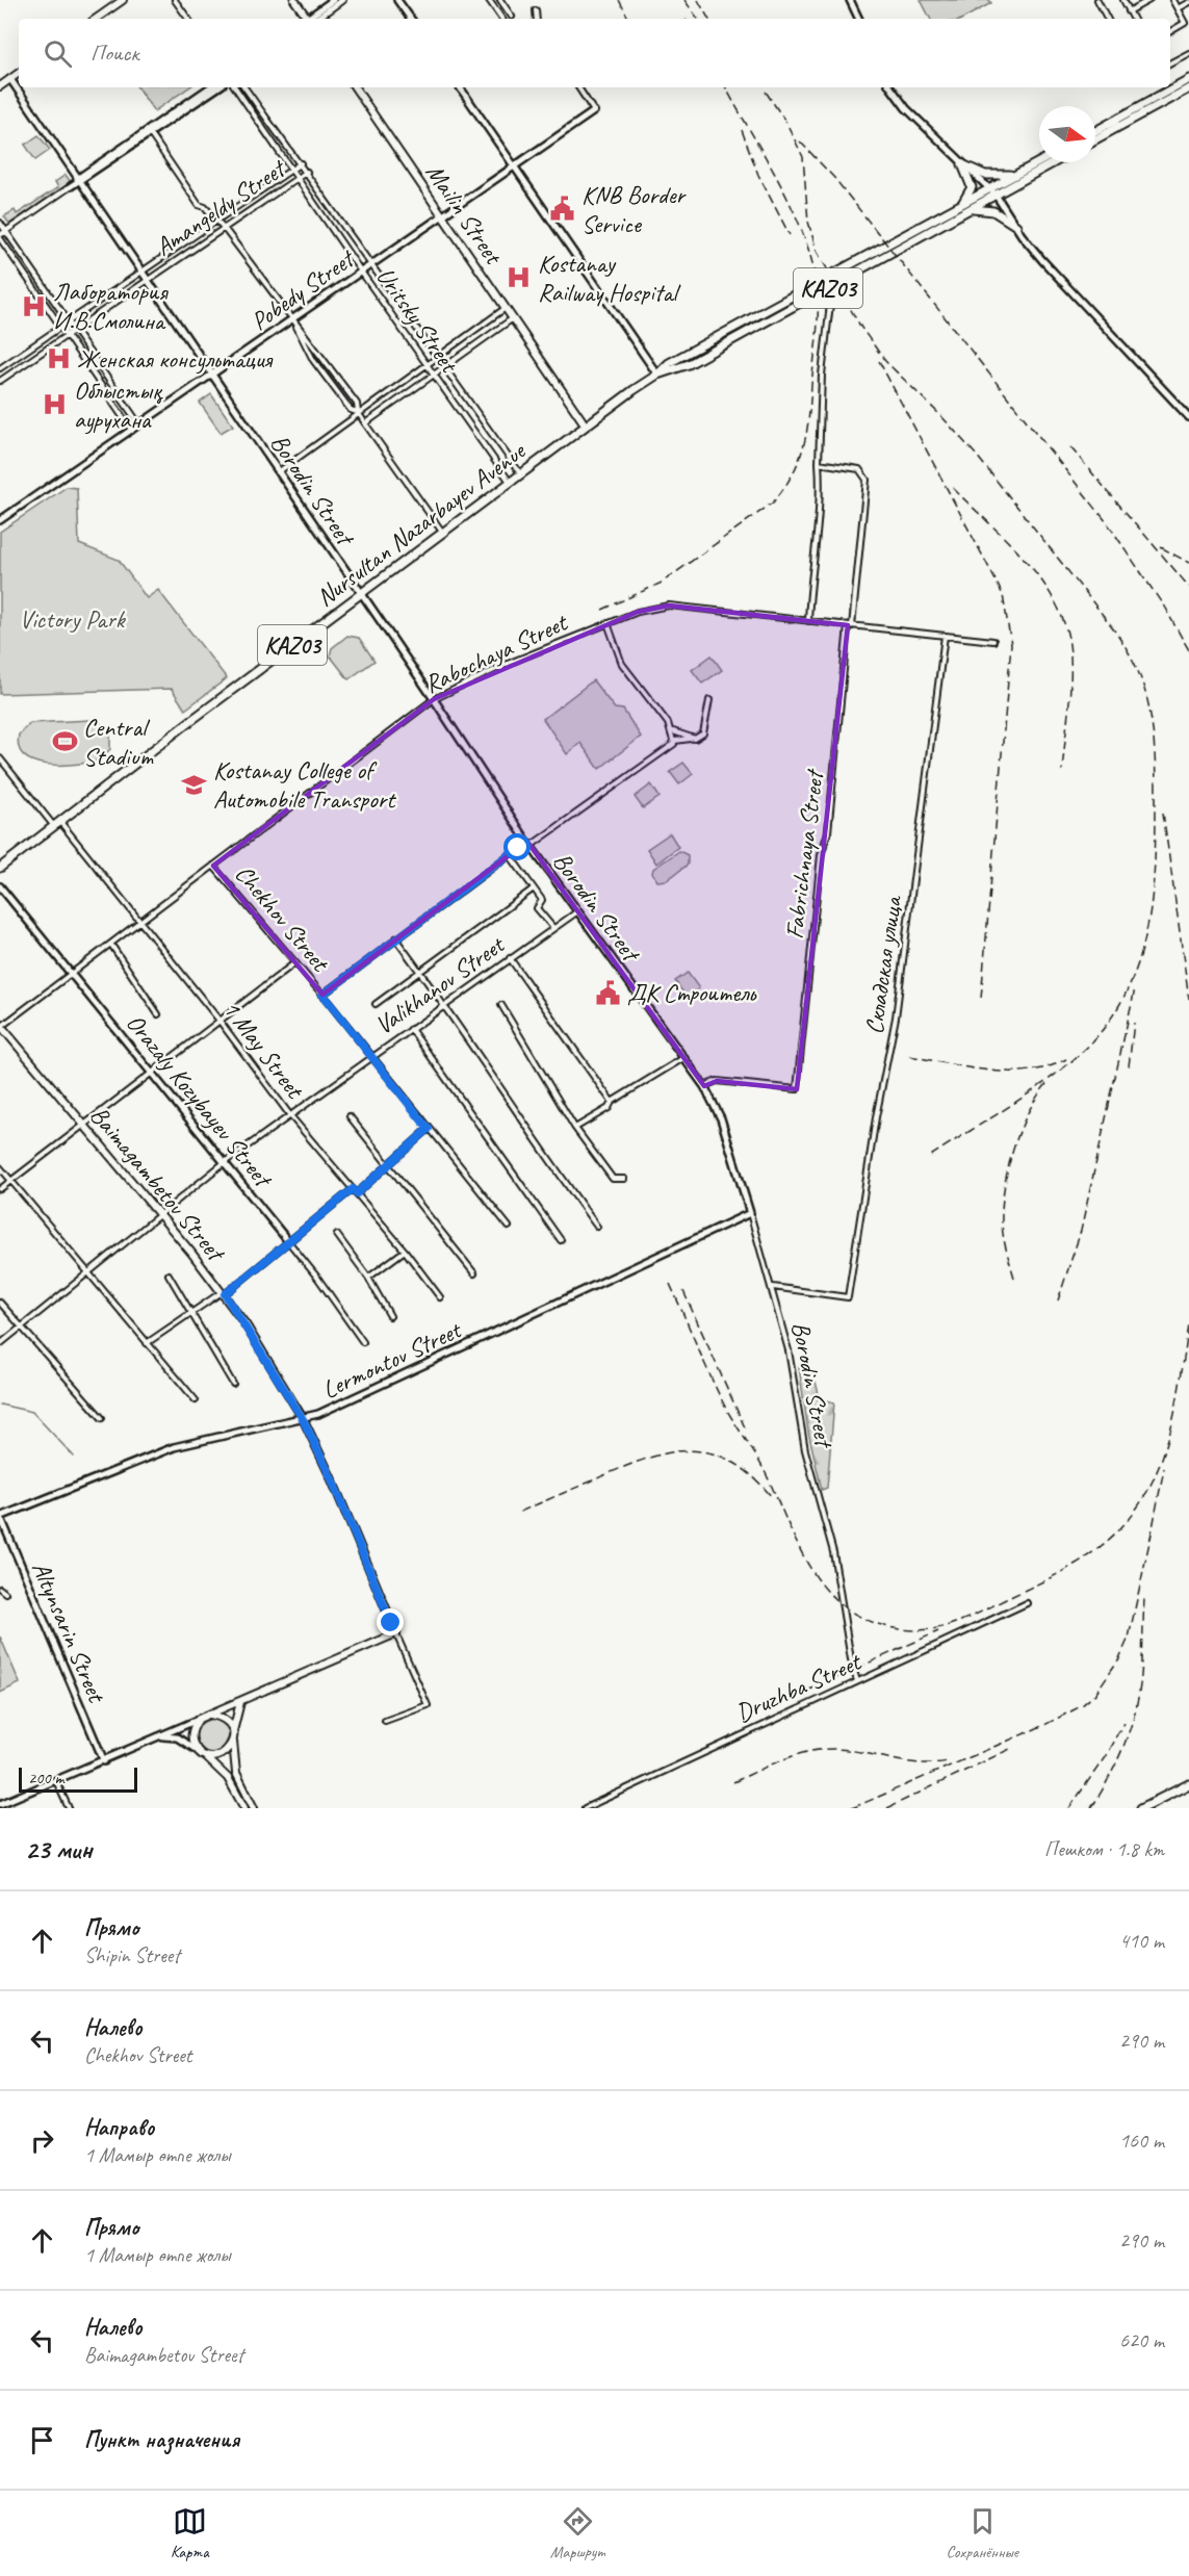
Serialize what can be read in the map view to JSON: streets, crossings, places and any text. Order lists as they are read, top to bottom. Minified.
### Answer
{"streets":{"main road":["Mailin Street","KАZ03","Nursultan Nazarbayev Avenue","Baimagambetov Street"],"street":["Amangeldy Street","Pobedy Street","Uritsky Street","Borodin Street","Rabochaya Street","Fabrichnaya Street","Chekhov Street","Складская улица","Valikhanov Street","1 May Street","Orazaly Kozybayev Street","Lermontov Street","Altynsarin Street","Druzhba Street"]},"crossings":[["Amangeldy Street","Uritsky Street"],["Amangeldy Street","Borodin Street"],["Mailin Street","Pobedy Street"],["Mailin Street","Nursultan Nazarbayev Avenue"],["KАZ03","Nursultan Nazarbayev Avenue"],["Pobedy Street","Uritsky Street"],["Pobedy Street","Borodin Street"],["Uritsky Street","Nursultan Nazarbayev Avenue"],["Borodin Street","Nursultan Nazarbayev Avenue"],["Borodin Street","Rabochaya Street"],["Borodin Street","Fabrichnaya Street"],["Borodin Street","Складская улица"],["Borodin Street","Valikhanov Street"],["Borodin Street","Lermontov Street"],["Borodin Street","Druzhba Street"],["Nursultan Nazarbayev Avenue","1 May Street"],["Rabochaya Street","Fabrichnaya Street"],["Rabochaya Street","Chekhov Street"],["Rabochaya Street","Складская улица"],["Rabochaya Street","1 May Street"],["Rabochaya Street","Orazaly Kozybayev Street"],["Rabochaya Street","Baimagambetov Street"],["Chekhov Street","Valikhanov Street"],["Valikhanov Street","1 May Street"],["Valikhanov Street","Orazaly Kozybayev Street"],["Valikhanov Street","Baimagambetov Street"],["Baimagambetov Street","Lermontov Street"],["Lermontov Street","Altynsarin Street"]],"parks":["Victory Park"],"places":{"public building":["KNB Border Service","ДК Строитель"],"hospital":["Kostanay Railway Hospital","Лаборатория И.В.Смолина","Женская консультация","Облыстық аурухана"],"sports":["Central Stadium"],"school or university":["Kostanay College of Automobile Transport"]},"scale_bar":"200 m","north":"right","page":{"search":"Поиск","scale":"200 m","heading":["23 мин","Пешком · 1.8 km"],"list":[["Прямо","Shipin Street","410 m"],["Налево","Chekhov Street","290 m"],["Направо","1 Мамыр өтпе жолы","160 m"],["Прямо","1 Мамыр өтпе жолы","290 m"],["Налево","Baimagambetov Street","620 m"],"Пункт назначения"],"nav":["Карта","Маршрут","Сохранённые"]}}
